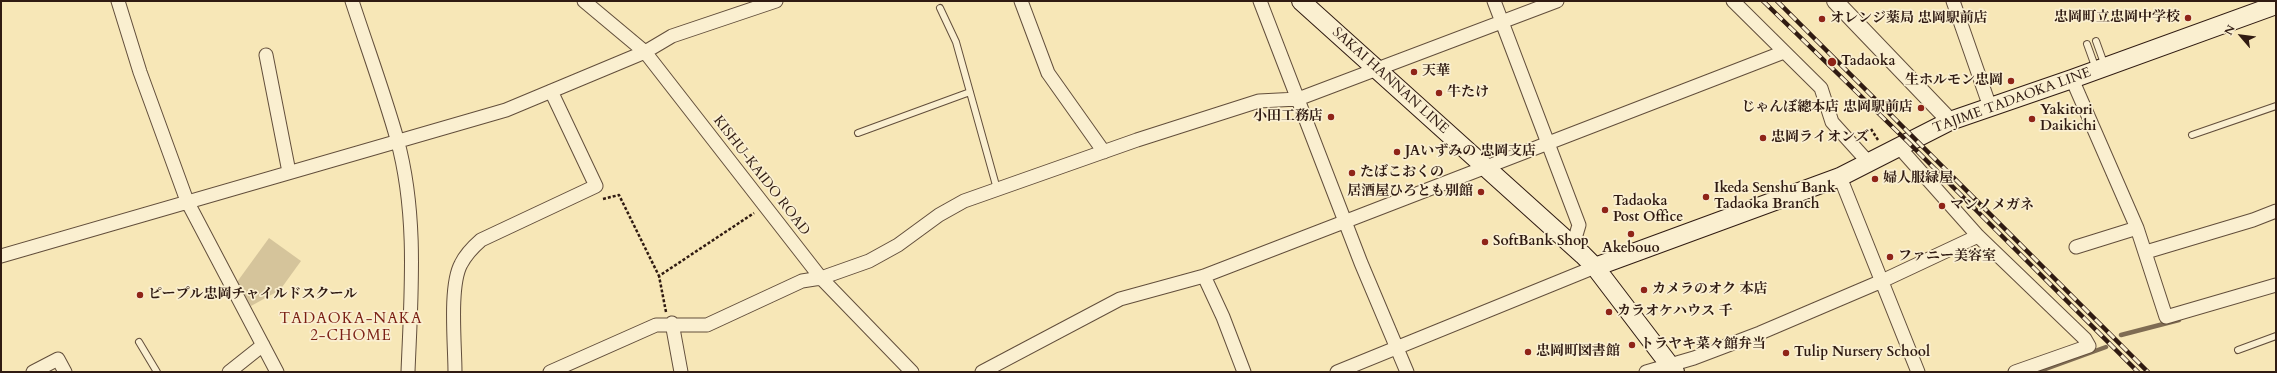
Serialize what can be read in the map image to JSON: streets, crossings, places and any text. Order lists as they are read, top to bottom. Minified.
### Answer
{"streets":{"main road":["SAKAI HANNAN LINE","TAJIME TADAOKA LINE"],"street":["KISHU-KAIDO ROAD"]},"crossings":[["SAKAI HANNAN LINE","TAJIME TADAOKA LINE"]],"districts":["TADAOKA-NAKA 2-CHOME"],"places":["忠岡町立忠岡中学校","オレンジ薬局 忠岡駅前店","Tadaoka","天華","生ホルモン忠岡","牛たけ","じゃんぼ總本店 忠岡駅前店","小田工務店","Yakitori Daikichi","忠岡ライオンズ","JAいずみの 忠岡支店","たばこおくの","婦人服緑屋","居酒屋ひろとも別館","Ikeda Senshu Bank Tadaoka Branch","マンノメガネ","Tadaoka Post Office","Akebouo","SoftBank Shop","ファニー美容室","カメラのオク 本店","ピープル忠岡チャイルドスクール","カラオケハウス 千","トラヤキ菜々館弁当","忠岡町図書館","Tulip Nursery School"],"north":"top left"}
